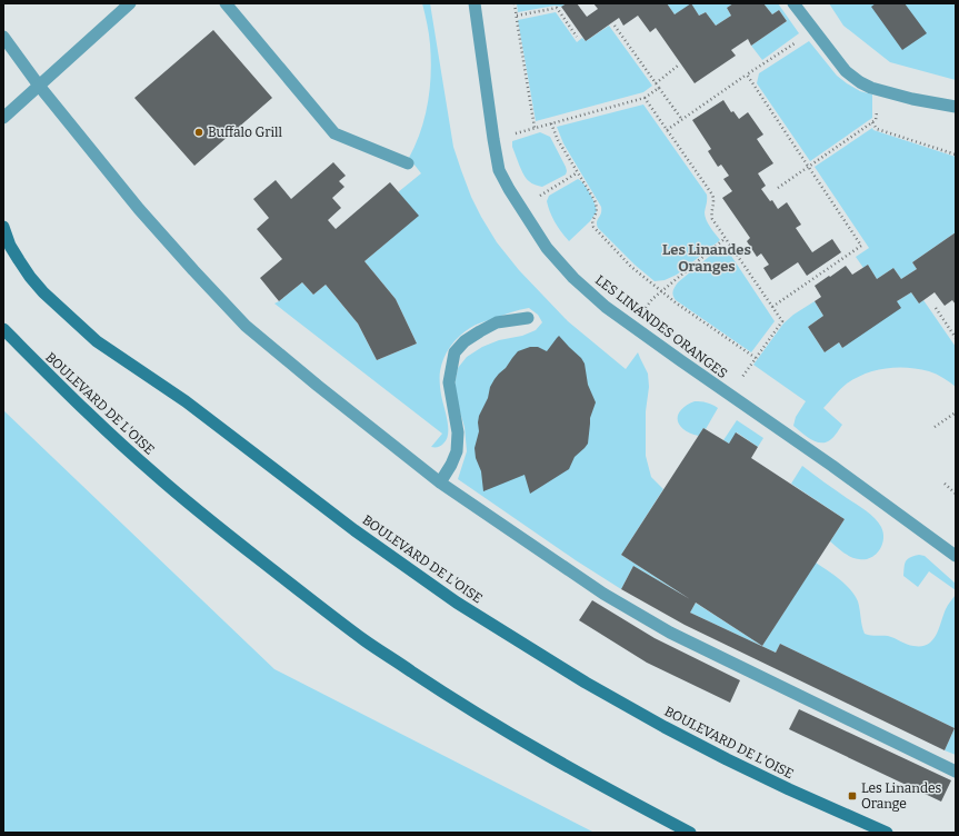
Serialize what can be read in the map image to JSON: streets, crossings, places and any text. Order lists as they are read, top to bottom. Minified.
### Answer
{"streets":{"main road":["BOULEVARD DE L'OISE"],"street":["LES LINANDES ORANGES"]},"districts":["Les Linandes Oranges"],"places":{"other":["Buffalo Grill"],"transit":["Les Linandes Orange"]}}
